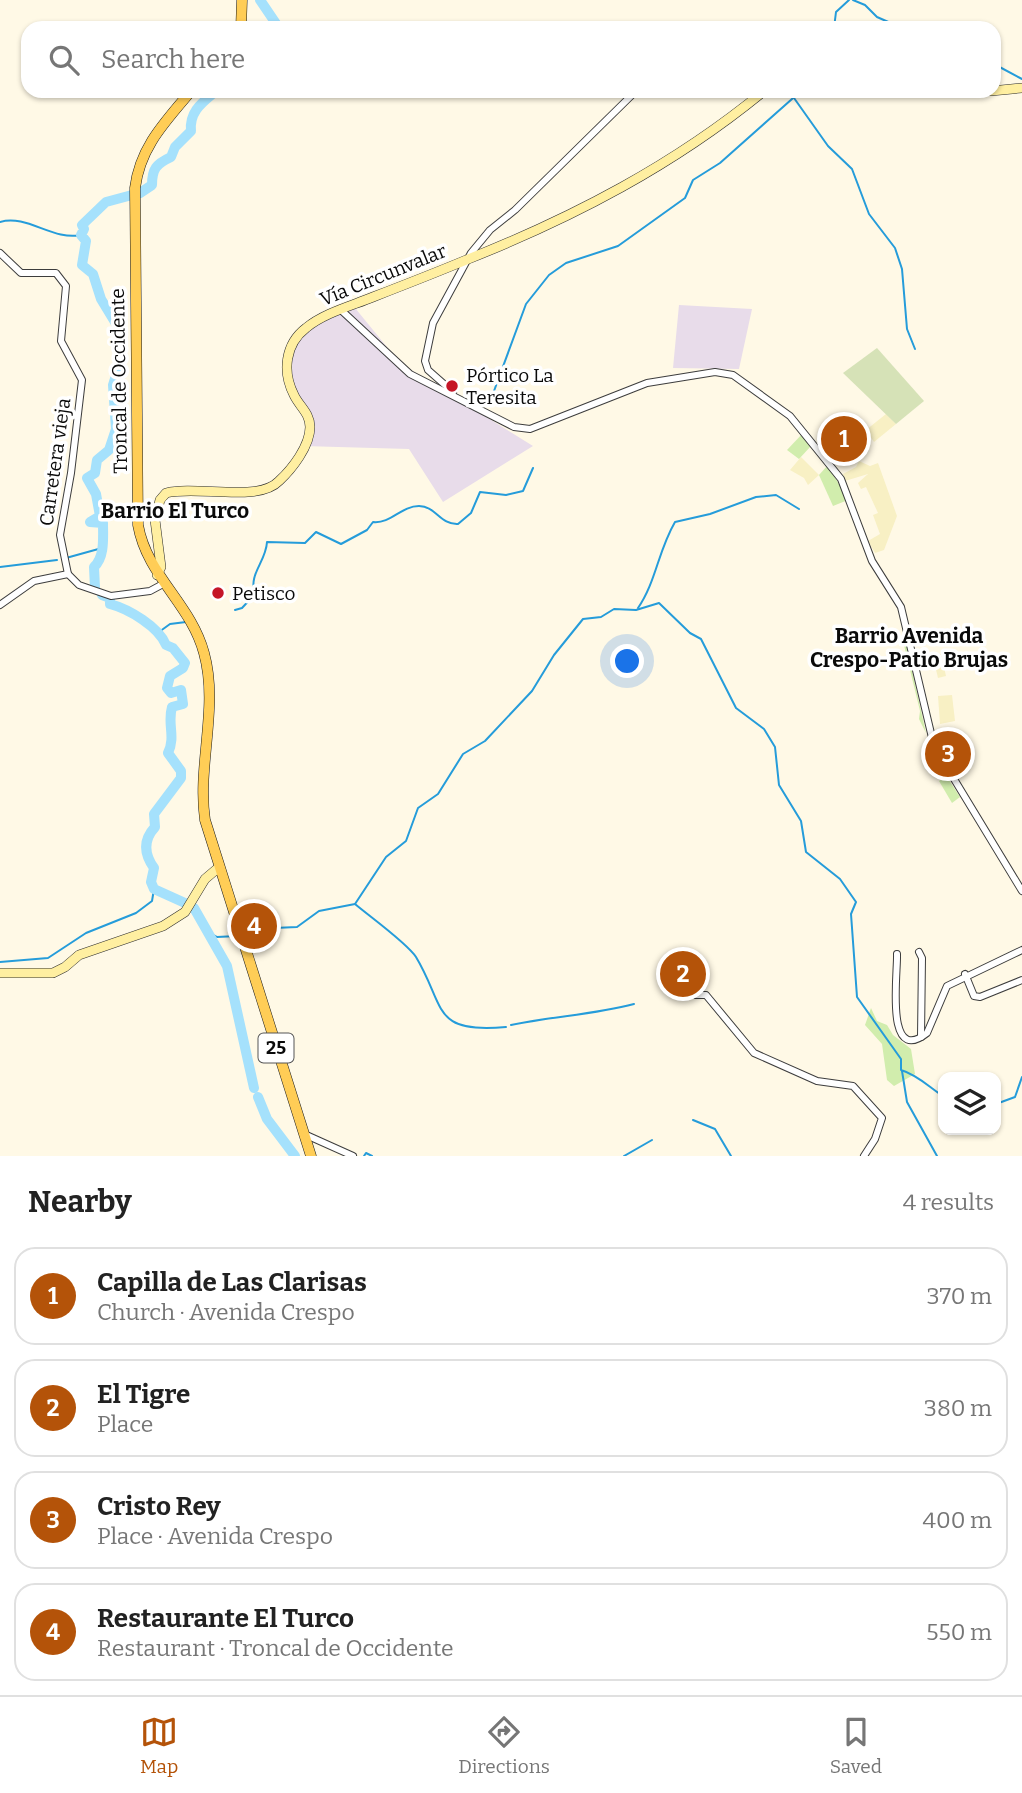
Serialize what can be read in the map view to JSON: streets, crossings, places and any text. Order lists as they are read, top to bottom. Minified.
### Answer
{"streets":{"main road":["Vía Circunvalar","Troncal de Occidente","25"],"street":["Carretera vieja"]},"crossings":[["Vía Circunvalar","Troncal de Occidente"]],"districts":["Barrio El Turco","Barrio Avenida Crespo-Patio Brujas"],"places":["Pórtico La Teresita","Petisco"],"page":{"search":"Search here","pins":["1","3","4","2"],"heading":["Nearby","4 results"],"list":[{"mark":"1","name":"Capilla de Las Clarisas","note":"Church · Avenida Crespo","value":"370 m"},{"mark":"2","name":"El Tigre","note":"Place","value":"380 m"},{"mark":"3","name":"Cristo Rey","note":"Place · Avenida Crespo","value":"400 m"},{"mark":"4","name":"Restaurante El Turco","note":"Restaurant · Troncal de Occidente","value":"550 m"}],"nav":["Map","Directions","Saved"]}}
